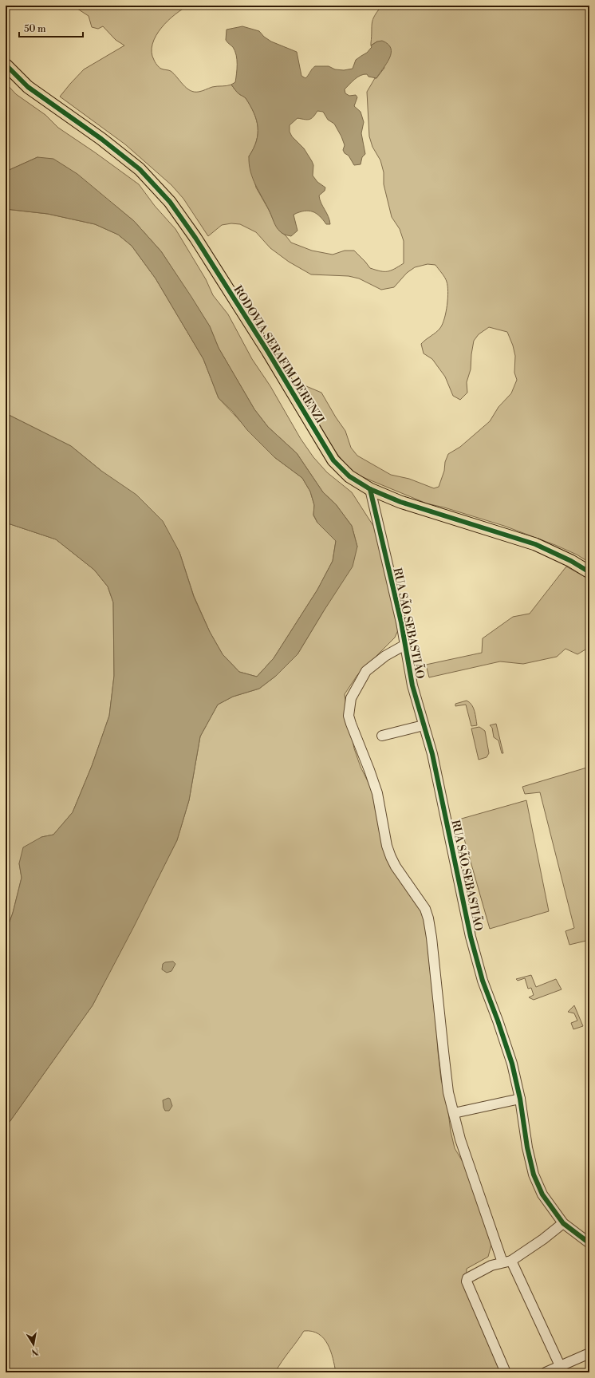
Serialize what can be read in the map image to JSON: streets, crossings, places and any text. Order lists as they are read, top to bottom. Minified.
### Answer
{"streets":{"main road":["RODOVIA SERAFIM DERENZI"],"street":["RUA SÃO SEBASTIÃO"]},"crossings":[["RODOVIA SERAFIM DERENZI","RUA SÃO SEBASTIÃO"]],"scale_bar":"50 m","north":"bottom"}
